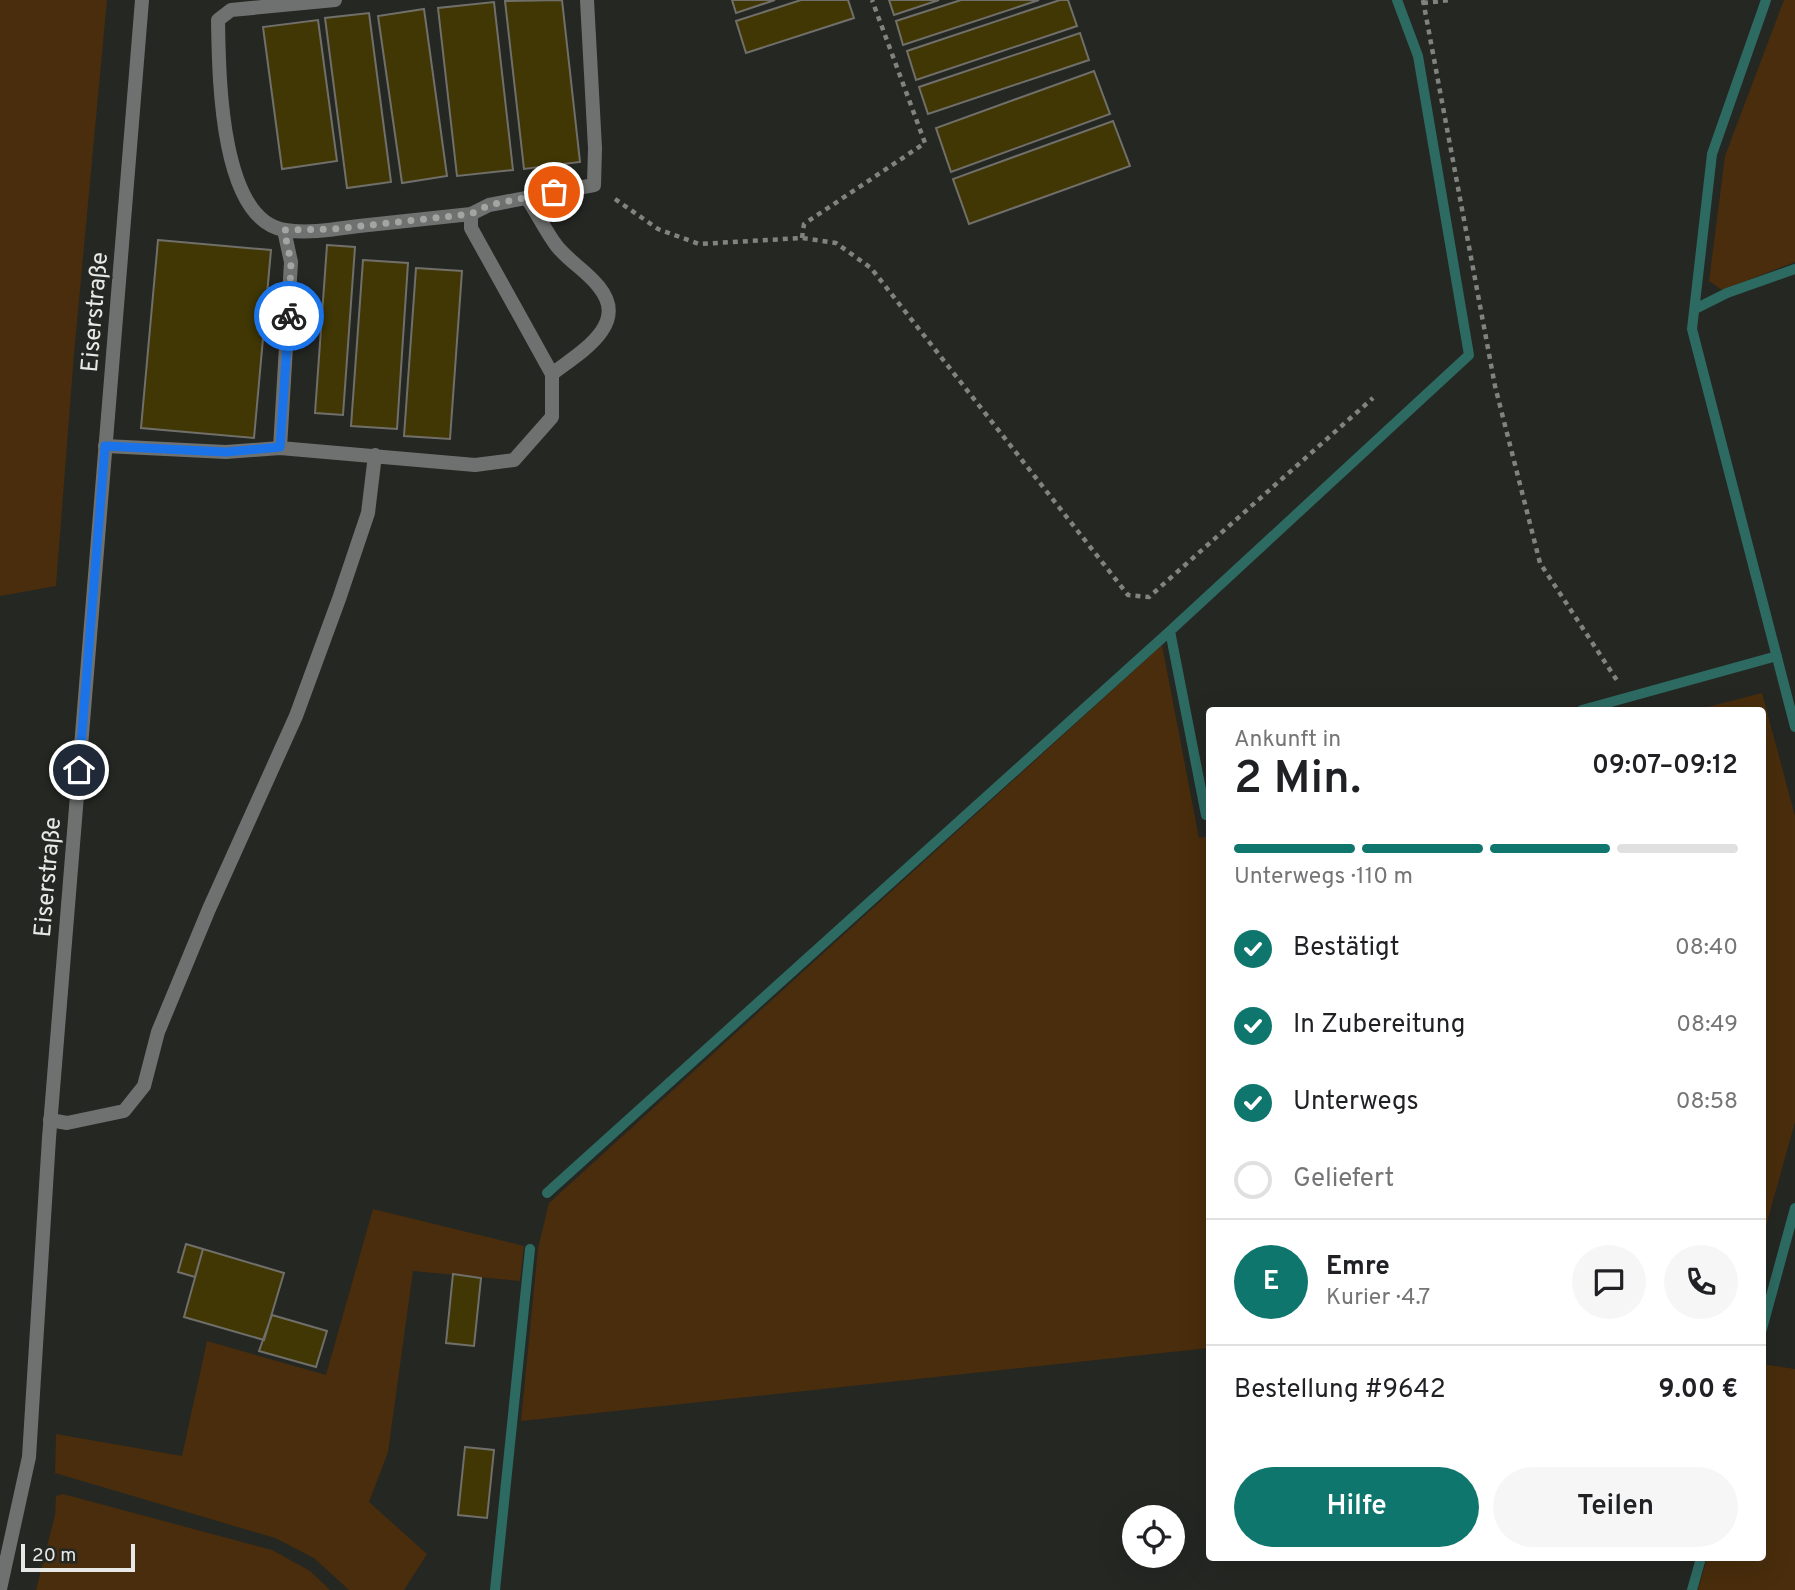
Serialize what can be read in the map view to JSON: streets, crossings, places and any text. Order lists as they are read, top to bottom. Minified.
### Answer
{"streets":{"street":["Eiserstraße"]},"scale_bar":"20 m","page":{"heading":["2 Min.","Ankunft in","09:07–09:12"],"panel":["Emre","Kurier · 4.7","Bestellung #9642","9.00 €"],"bar":"Unterwegs · 110 m","list":[["Bestätigt","08:40"],["In Zubereitung","08:49"],["Unterwegs","08:58"],"Geliefert"],"round":"E","buttons":["Hilfe","Teilen"],"scale":"20 m"}}
